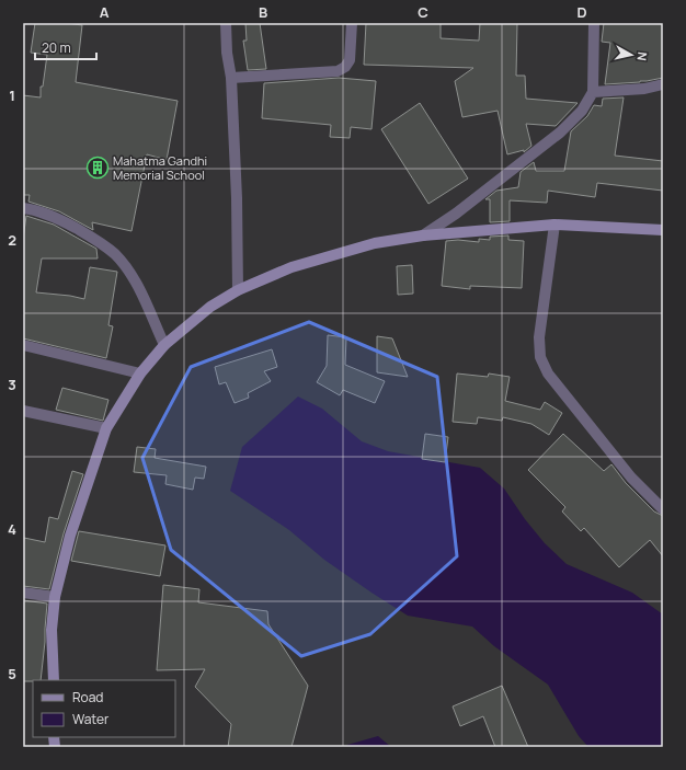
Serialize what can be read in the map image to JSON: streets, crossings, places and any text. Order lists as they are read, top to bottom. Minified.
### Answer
{"places":{"building":["Mahatma Gandhi Memorial School"]},"legend":["Road","Water"],"scale_bar":"20 m","north":"right","grid":{"columns":["A","B","C","D"],"rows":["1","2","3","4","5"]}}
